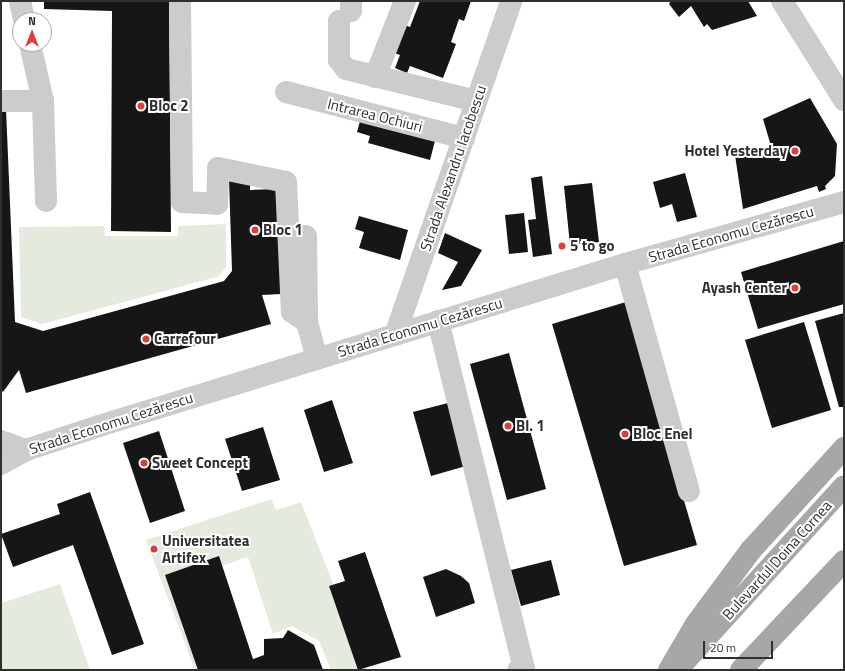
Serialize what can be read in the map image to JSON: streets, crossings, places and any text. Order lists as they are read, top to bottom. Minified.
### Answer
{"streets":{"main road":["Bulevardul Doina Cornea"],"street":["Intrarea Ochiuri","Strada Alexandru Iacobescu","Strada Economu Cezărescu"]},"crossings":[["Intrarea Ochiuri","Strada Alexandru Iacobescu"],["Strada Alexandru Iacobescu","Strada Economu Cezărescu"]],"places":["Bloc 2","Hotel Yesterday","Bloc 1","5 to go","Ayash Center","Carrefour","Bl. 1","Bloc Enel","Sweet Concept","Universitatea Artifex"],"scale_bar":"20 m","north":"top"}
